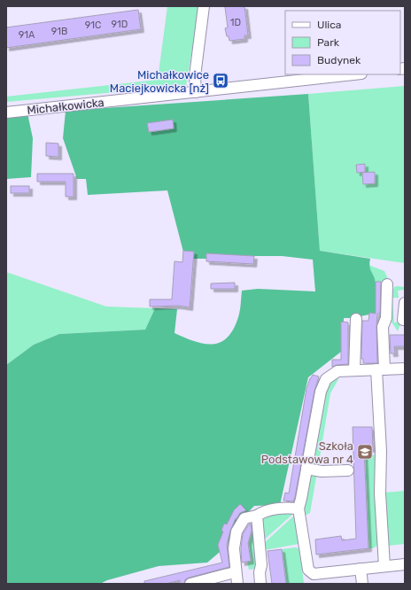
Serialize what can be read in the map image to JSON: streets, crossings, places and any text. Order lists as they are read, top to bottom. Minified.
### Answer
{"streets":{"street":["Michałkowicka"]},"places":{"bus stop":["Michałkowice Maciejkowicka [nż]"],"school or university":["Szkoła Podstawowa nr 4"]},"house_numbers":["1D","91D","91C","91B","91A"],"legend":["Ulica","Park","Budynek"]}
